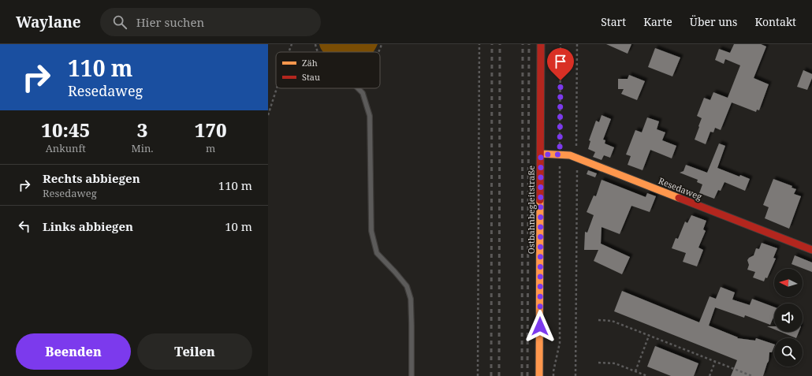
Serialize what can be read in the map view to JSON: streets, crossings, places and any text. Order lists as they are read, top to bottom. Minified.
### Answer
{"streets":{"street":["Resedaweg","Ostbahnbegleitstraße"]},"crossings":[["Resedaweg","Ostbahnbegleitstraße"]],"legend":["Zäh","Stau"],"north":"left","page":{"header":"Waylane","search":"Hier suchen","nav":["Start","Karte","Über uns","Kontakt"],"turn":["110 m","Resedaweg"],"eta":["10:45","Ankunft","3","Min.","170","m"],"list":[{"name":"Rechts abbiegen","note":"Resedaweg","value":"110 m"},{"name":"Links abbiegen","value":"10 m"}],"buttons":["Beenden","Teilen"]}}
